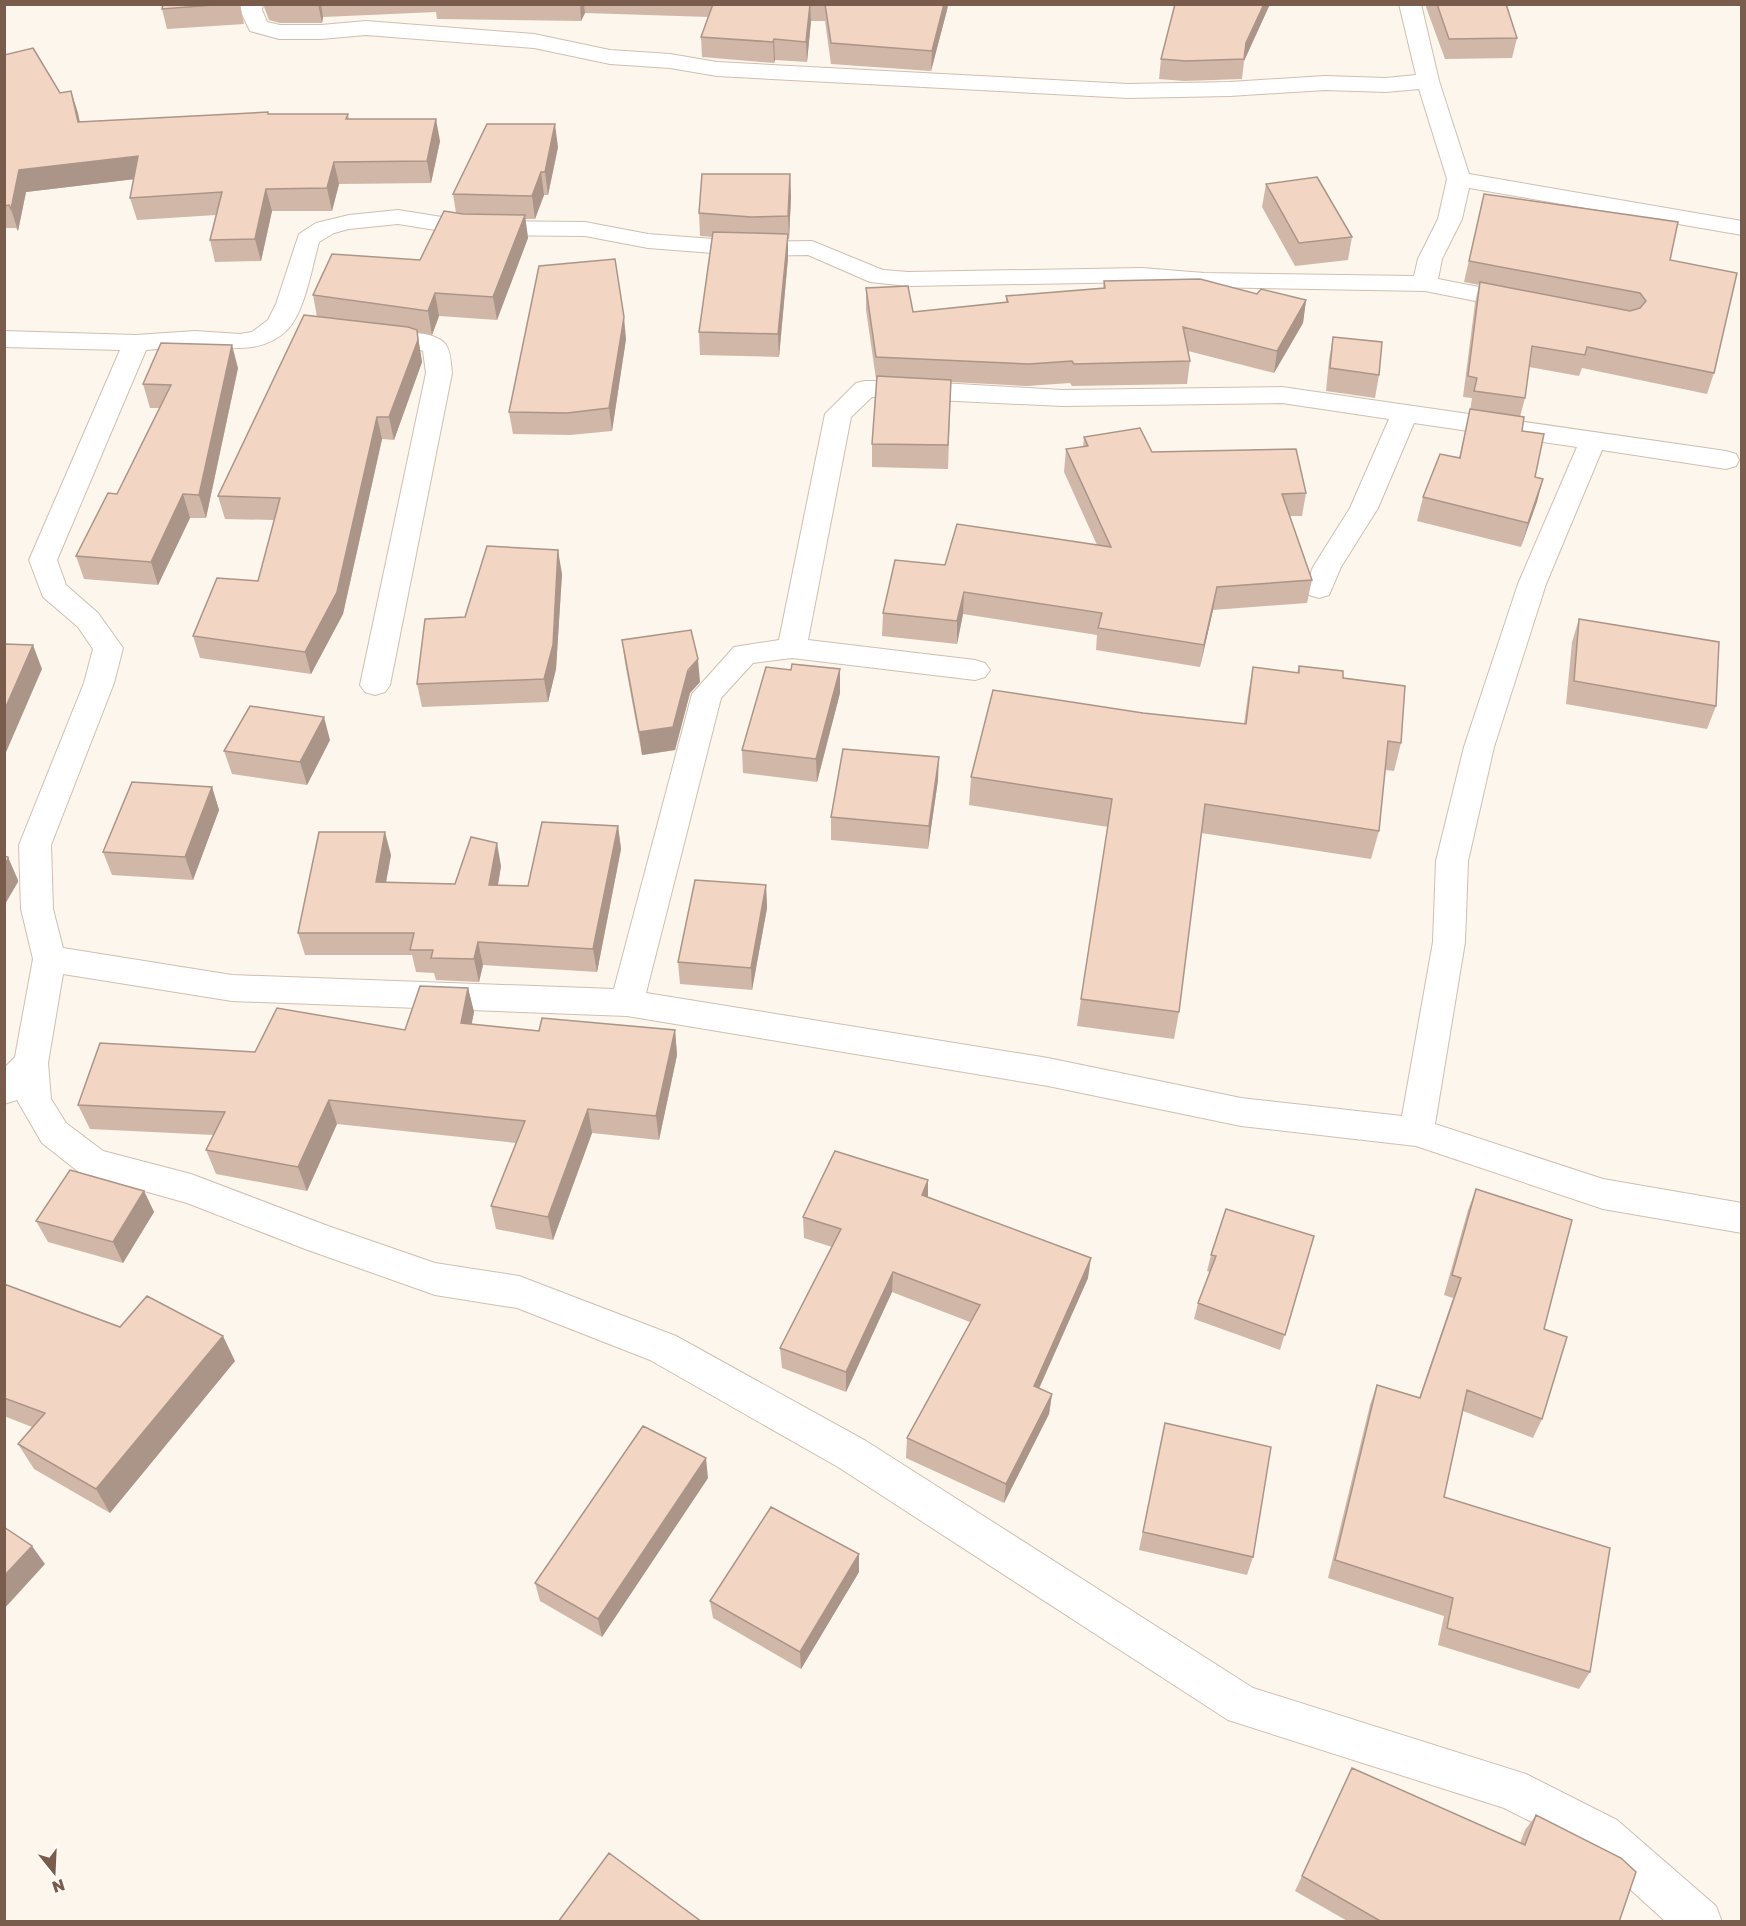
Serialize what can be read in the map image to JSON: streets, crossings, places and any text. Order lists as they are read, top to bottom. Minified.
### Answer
{"north":"bottom"}
